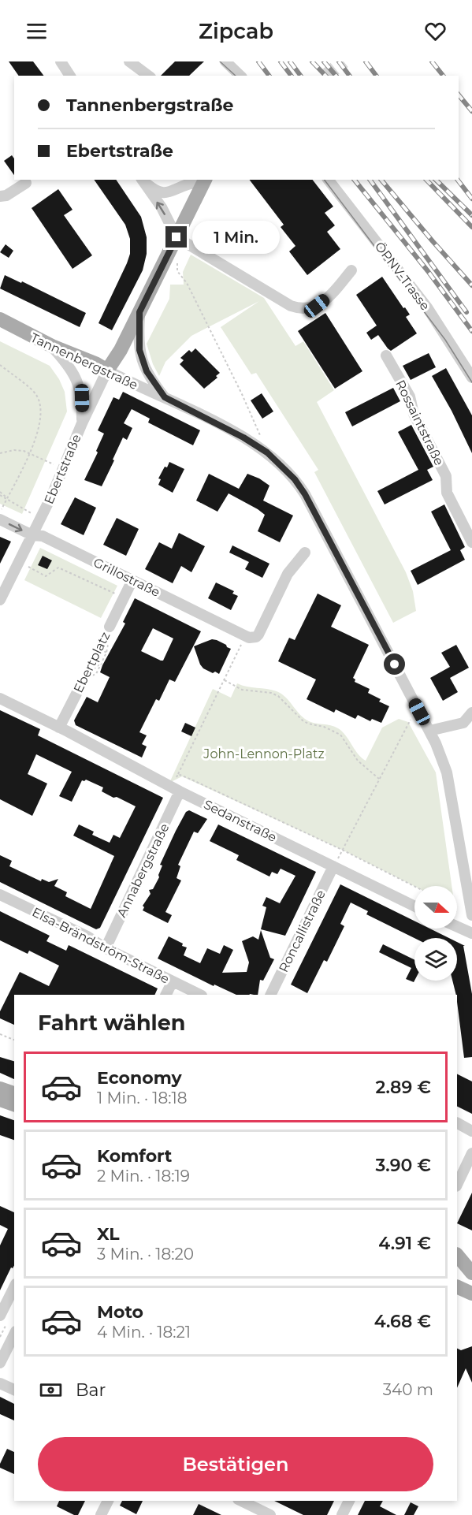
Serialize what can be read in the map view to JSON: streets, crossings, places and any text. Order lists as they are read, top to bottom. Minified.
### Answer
{"streets":{"main road":["Tannenbergstraße","Ebertstraße"],"street":["ÖPNV-Trasse","Rossaintstraße","Grillostraße","Ebertplatz","Sedanstraße","Annabergstraße","Roncallistraße","Elsa-Brändström-Straße"]},"crossings":[["Tannenbergstraße","Ebertstraße"],["Ebertstraße","Grillostraße"],["Grillostraße","Ebertplatz"],["Ebertplatz","Sedanstraße"],["Sedanstraße","Annabergstraße"],["Sedanstraße","Roncallistraße"],["Annabergstraße","Elsa-Brändström-Straße"]],"parks":["John-Lennon-Platz"],"north":"right","page":{"header":"Zipcab","banner":["Tannenbergstraße","Ebertstraße"],"bubble":"1 Min.","heading":"Fahrt wählen","list":[{"name":"Economy","note":"1 Min. · 18:18","value":"2.89 €"},{"name":"Komfort","note":"2 Min. · 18:19","value":"3.90 €"},{"name":"XL","note":"3 Min. · 18:20","value":"4.91 €"},{"name":"Moto","note":"4 Min. · 18:21","value":"4.68 €"}],"pay":["Bar","340 m"],"buttons":"Bestätigen"}}
